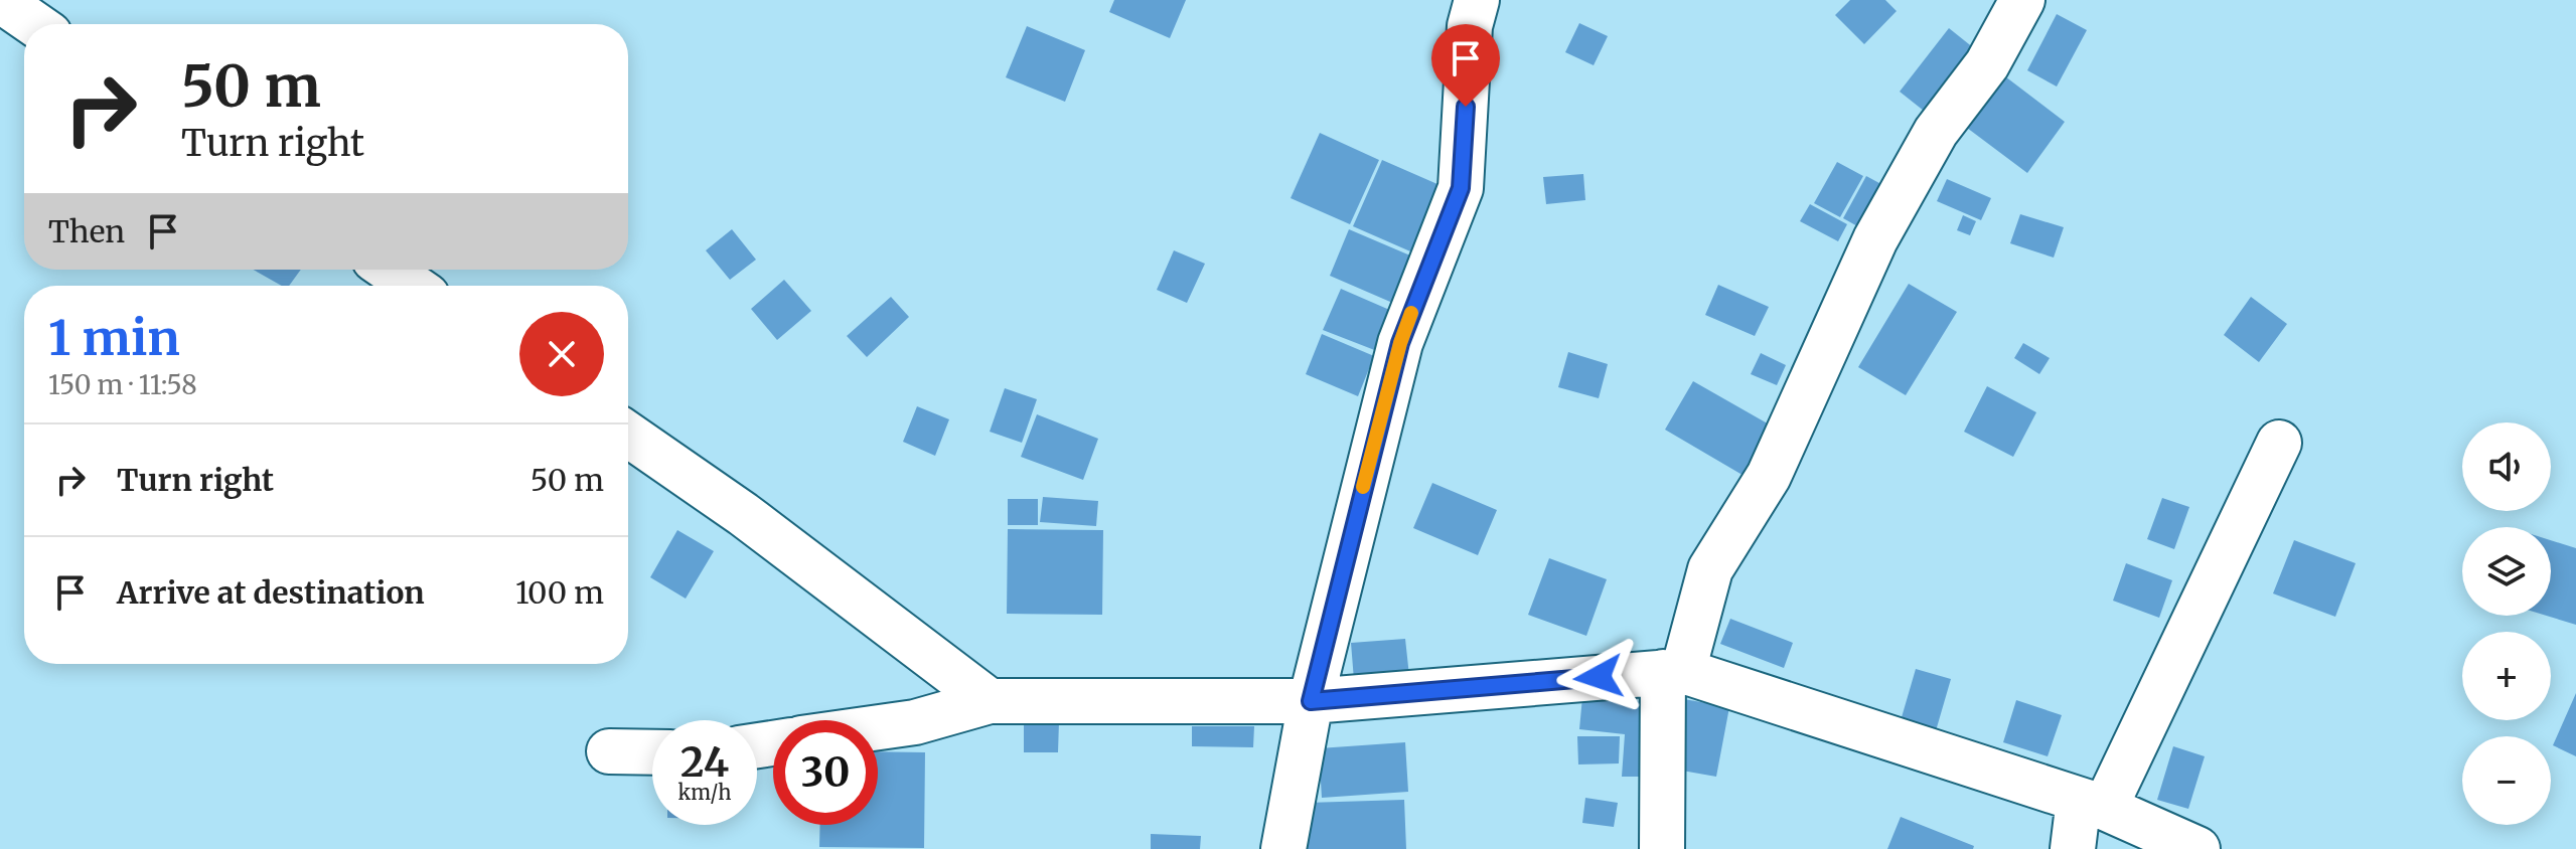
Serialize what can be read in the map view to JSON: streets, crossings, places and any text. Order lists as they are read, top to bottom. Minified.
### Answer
{"page":{"turn":["50 m","Turn right"],"then":"Then","heading":["1 min","150 m · 11:58"],"map_buttons":["+","−"],"list":[{"name":"Turn right","value":"50 m"},{"name":"Arrive at destination","value":"100 m"}],"speed":"24 km/h","limit":"30"}}
